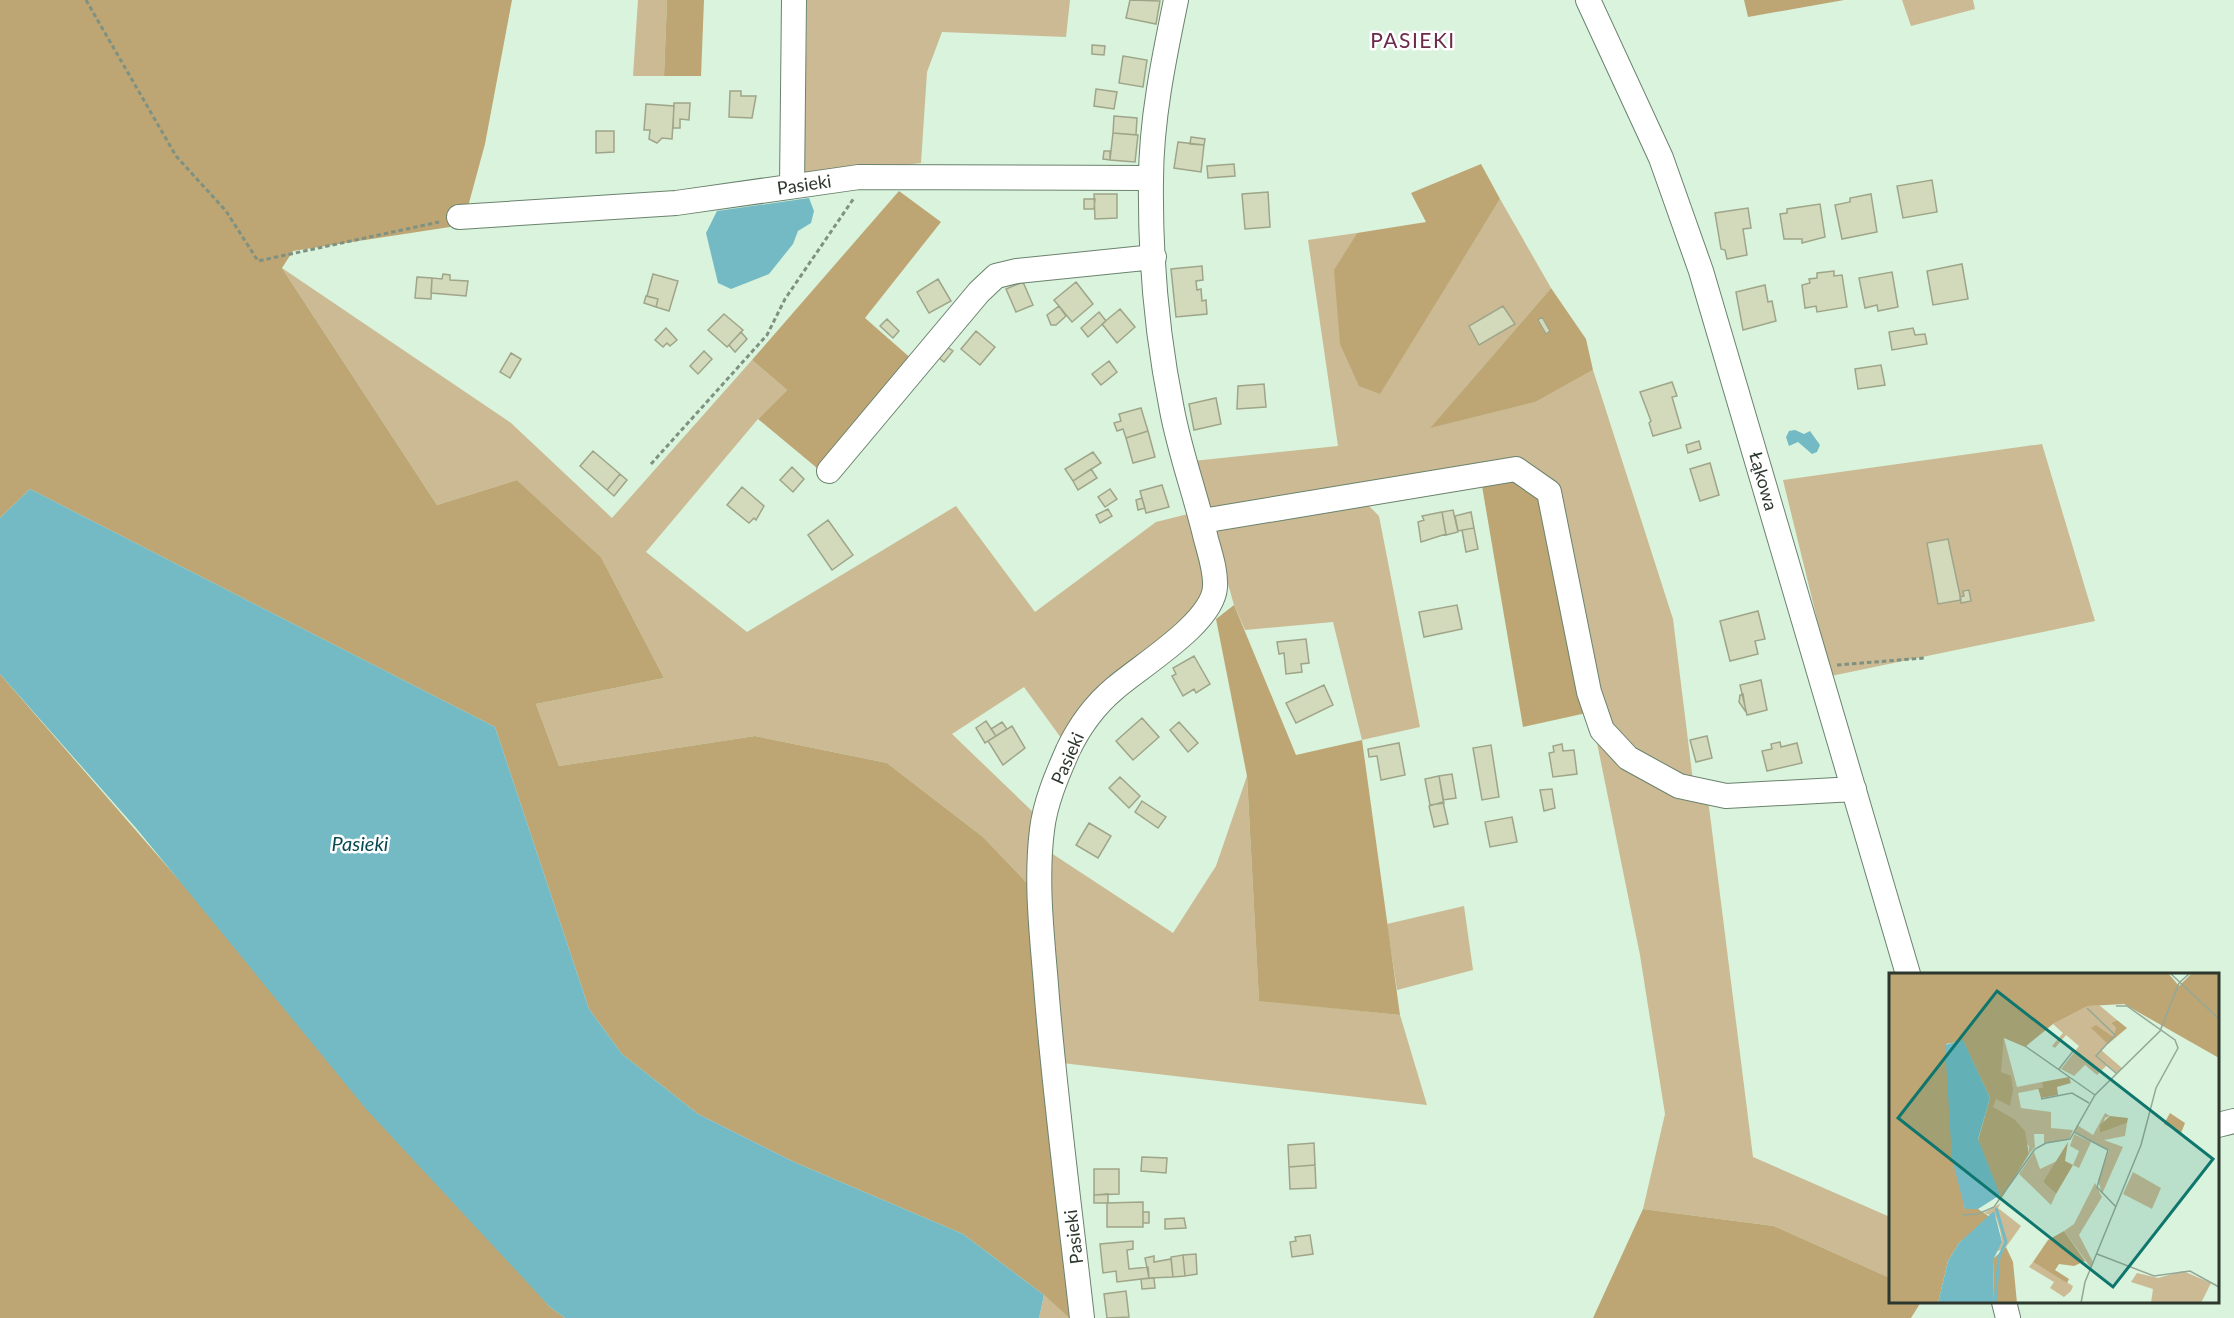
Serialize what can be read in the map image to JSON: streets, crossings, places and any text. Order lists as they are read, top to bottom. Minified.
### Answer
{"streets":{"street":["Pasieki","Łąkowa"]},"districts":["PASIEKI"],"water":["Pasieki"]}
